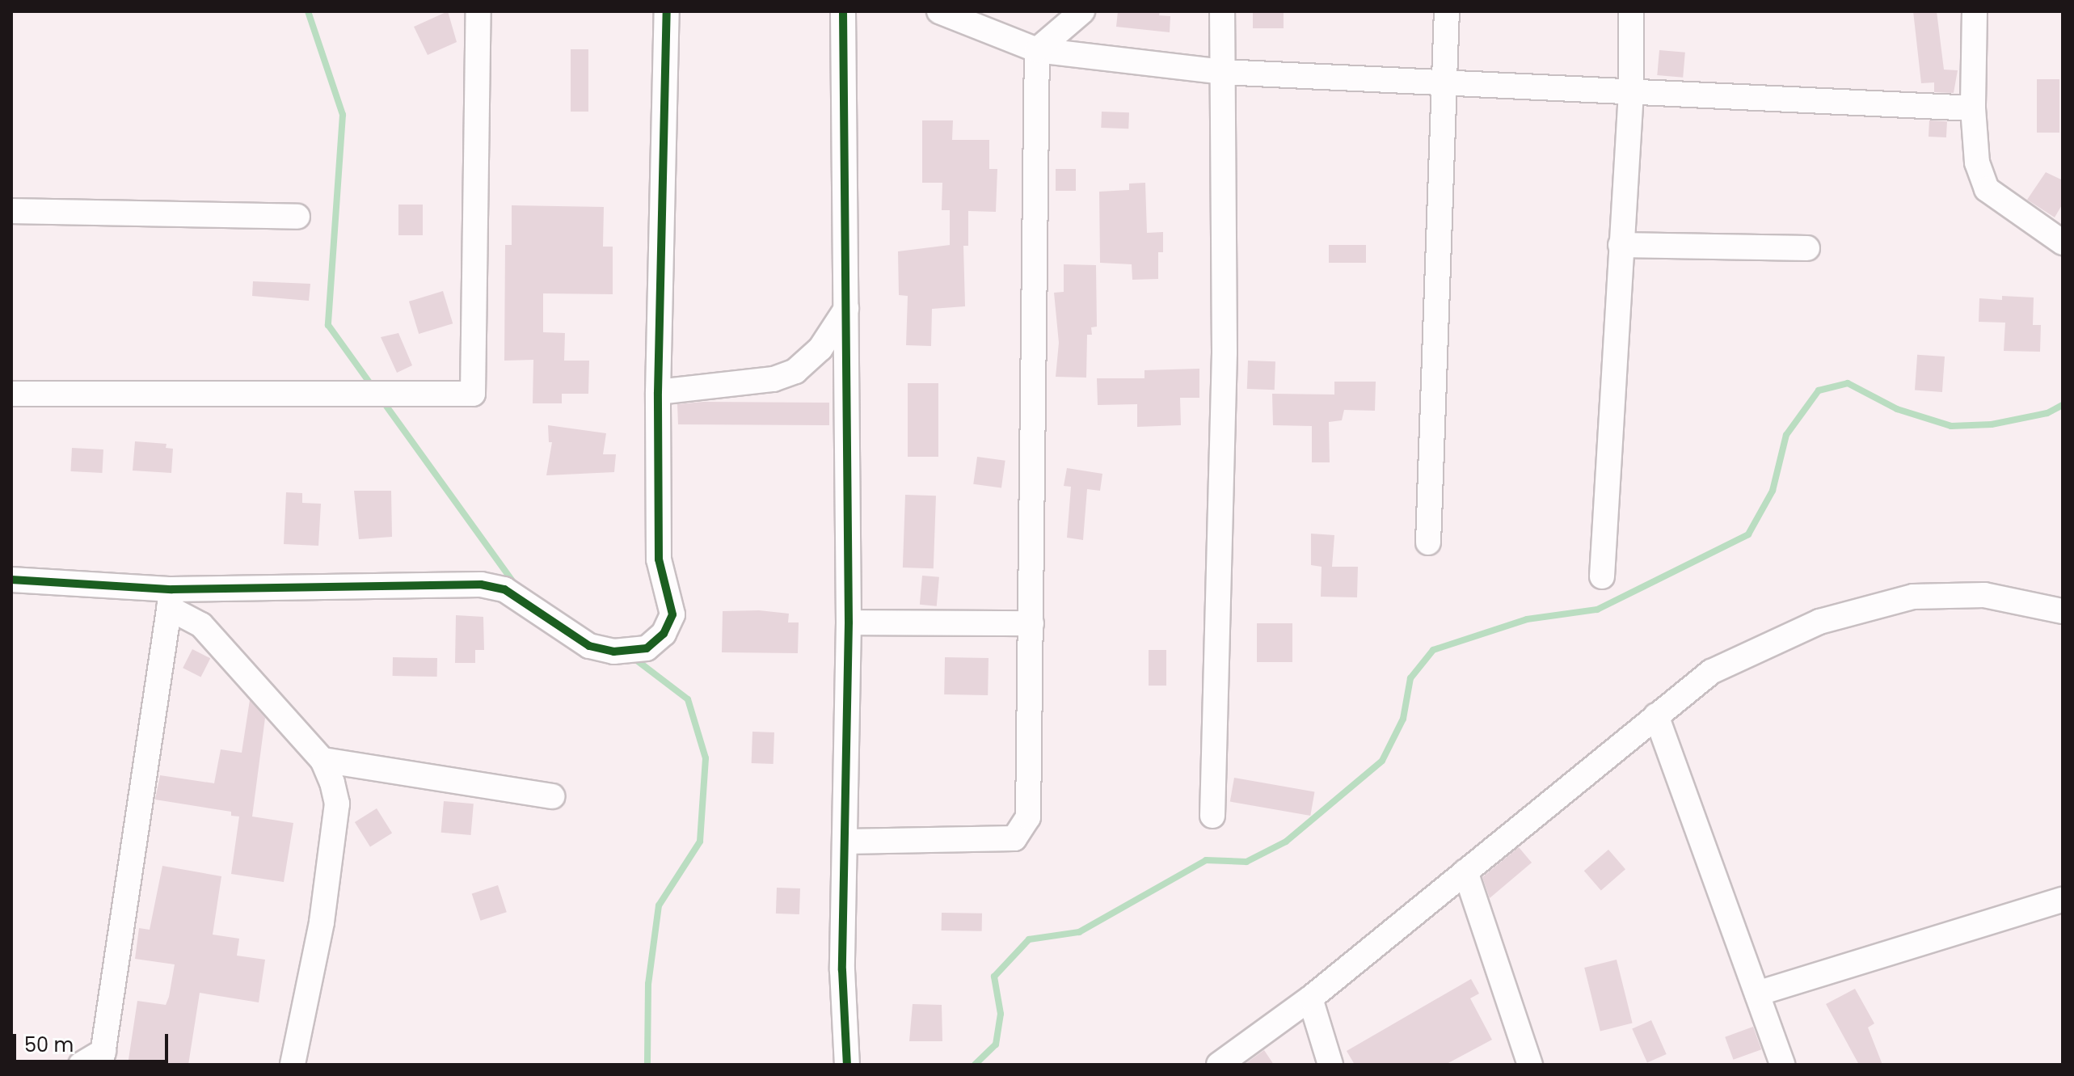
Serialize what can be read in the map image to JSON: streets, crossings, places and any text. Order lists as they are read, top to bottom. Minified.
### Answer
{"scale_bar":"50 m"}
